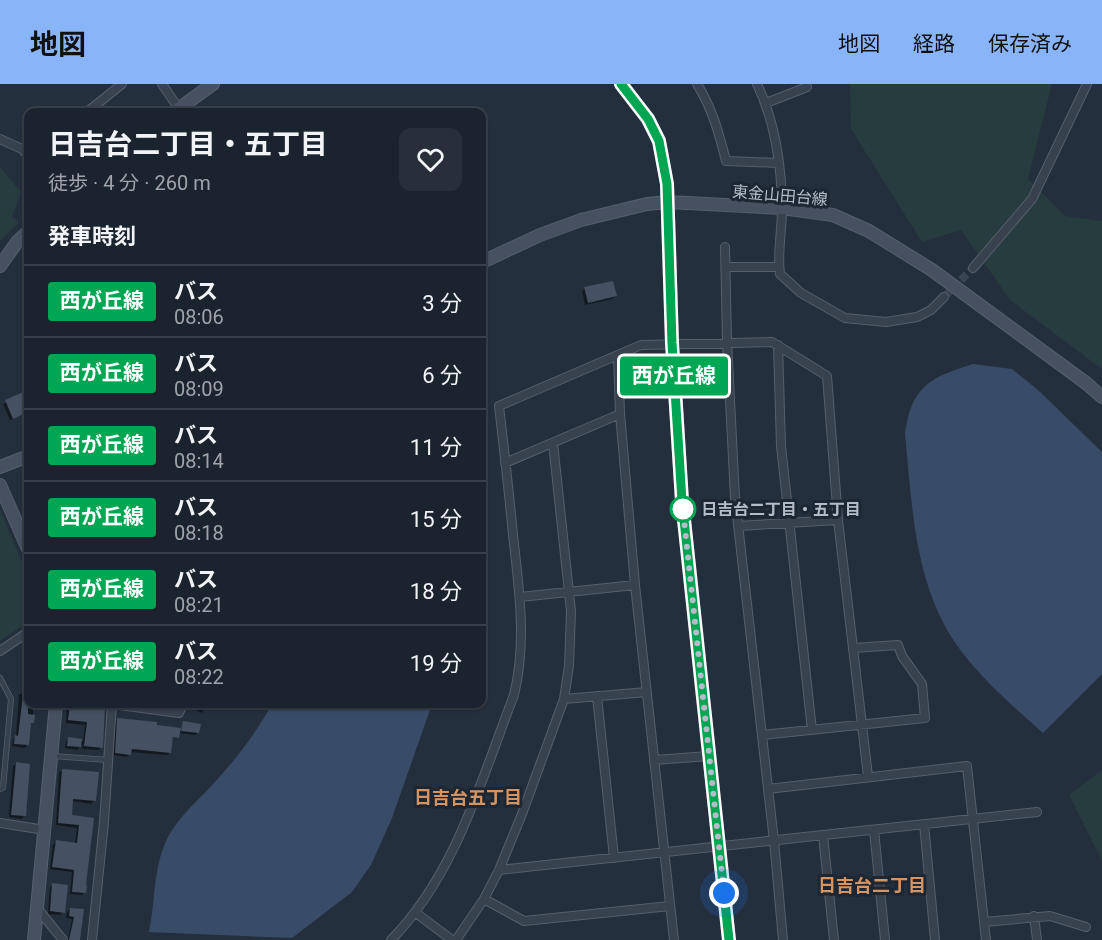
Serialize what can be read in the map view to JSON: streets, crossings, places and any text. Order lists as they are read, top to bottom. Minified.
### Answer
{"streets":{"street":["東金山田台線"]},"districts":["日吉台五丁目","日吉台二丁目"],"places":["日吉台二丁目・五丁目"],"lines":["bus line 西が丘線"],"page":{"header":"地図","nav":["地図","経路","保存済み"],"on_map":"西が丘線","heading":[["日吉台二丁目・五丁目","徒歩 · 4 分 · 260 m"],"発車時刻"],"list":[{"mark":"西が丘線","name":"バス","note":"08:06","value":"3 分"},{"mark":"西が丘線","name":"バス","note":"08:09","value":"6 分"},{"mark":"西が丘線","name":"バス","note":"08:14","value":"11 分"},{"mark":"西が丘線","name":"バス","note":"08:18","value":"15 分"},{"mark":"西が丘線","name":"バス","note":"08:21","value":"18 分"},{"mark":"西が丘線","name":"バス","note":"08:22","value":"19 分"}]}}
